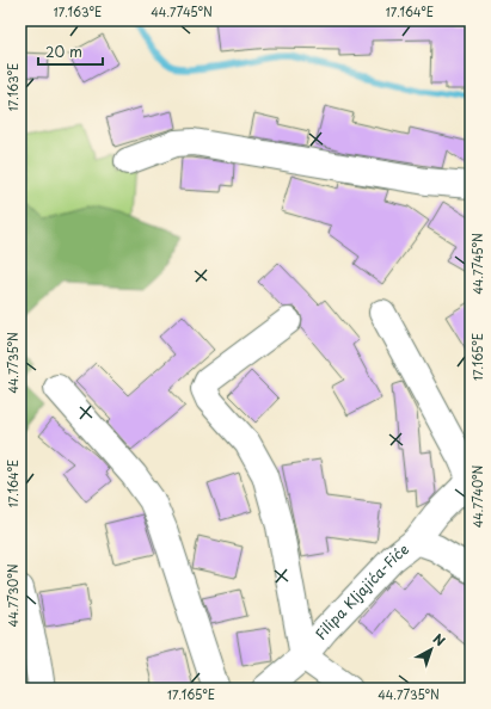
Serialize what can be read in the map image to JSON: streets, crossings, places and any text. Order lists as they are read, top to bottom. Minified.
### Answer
{"streets":{"street":["Filipa Kljajića-Fiće"]},"scale_bar":"20 m","north":"top right","coordinates":["17.163°E","44.7745°N","17.164°E","17.165°E","44.7735°N","44.7740°N","44.7730°N"]}
